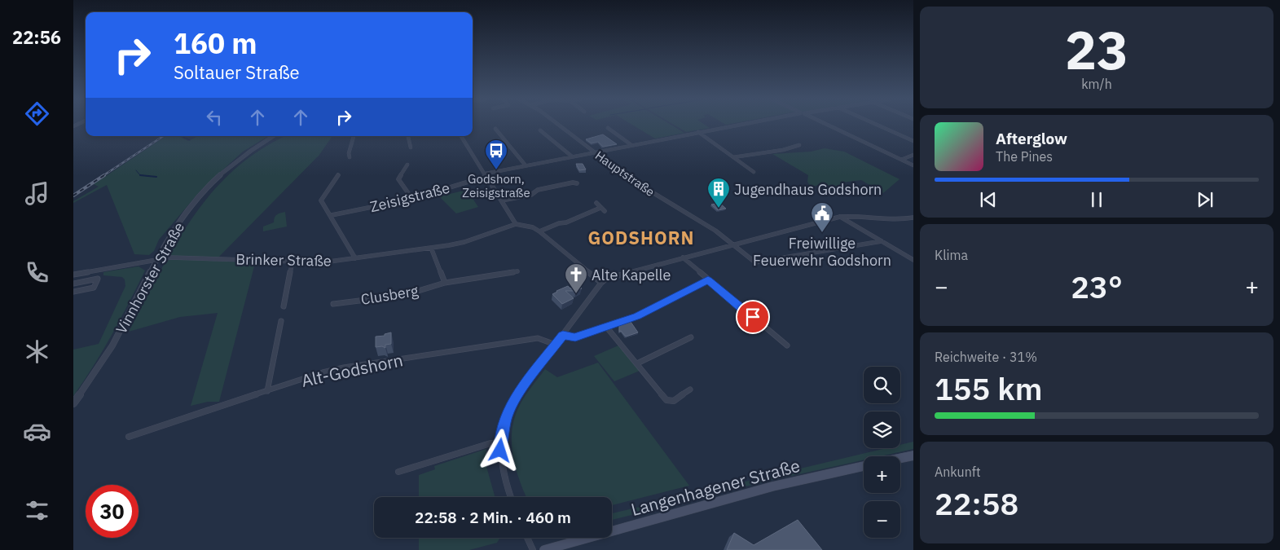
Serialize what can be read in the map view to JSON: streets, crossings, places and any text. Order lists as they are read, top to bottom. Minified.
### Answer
{"streets":{"main road":["Langenhagener Straße"],"street":["Hauptstraße","Zeisigstraße","Brinker Straße","Vinnhorster Straße","Clusberg","Alt-Godshorn"]},"crossings":[["Hauptstraße","Zeisigstraße"],["Brinker Straße","Vinnhorster Straße"]],"districts":["GODSHORN"],"places":{"bus stop":["Godshorn, Zeisigstraße"],"building":["Jugendhaus Godshorn"],"public building":["Freiwillige Feuerwehr Godshorn"],"church":["Alte Kapelle"]},"page":{"tabs":"22:56","tile":[["23","km/h"],"Klima",["Reichweite · 31%","155 km"],["Ankunft","22:58"]],"turn":["160 m","Soltauer Straße"],"song":["Afterglow","The Pines"],"heat":["−","23°","+"],"map_buttons":["+","−"],"limit":"30","trip":"22:58 · 2 Min. · 460 m"}}
